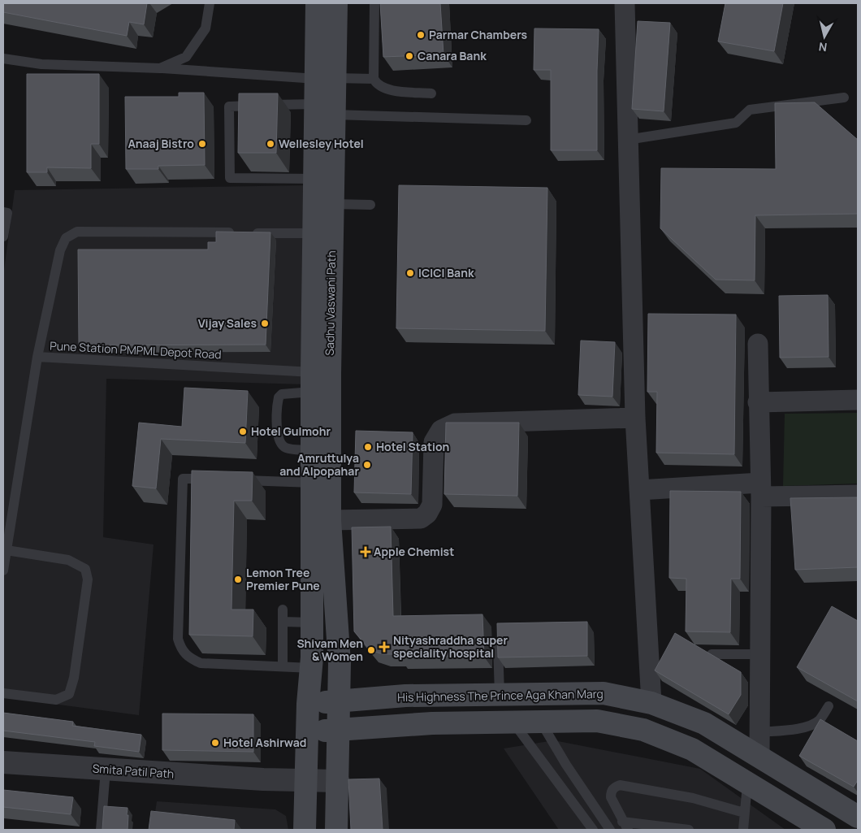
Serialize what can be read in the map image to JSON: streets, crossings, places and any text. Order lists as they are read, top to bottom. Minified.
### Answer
{"streets":{"main road":["Sadhu Vaswani Path","His Highness The Prince Aga Khan Marg"],"street":["Smita Patil Path"],"lane":["Pune Station PMPML Depot Road"]},"crossings":[["Sadhu Vaswani Path","Pune Station PMPML Depot Road"],["Sadhu Vaswani Path","His Highness The Prince Aga Khan Marg"],["Sadhu Vaswani Path","Smita Patil Path"]],"places":{"other":["Parmar Chambers","Canara Bank","Anaaj Bistro","Wellesley Hotel","ICICI Bank","Vijay Sales","Hotel Gulmohr","Hotel Station","Amruttulya and Alpopahar","Lemon Tree Premier Pune","Shivam Men & Women","Hotel Ashirwad"],"health":["Apple Chemist","Nityashraddha super speciality hospital"]},"north":"bottom"}
